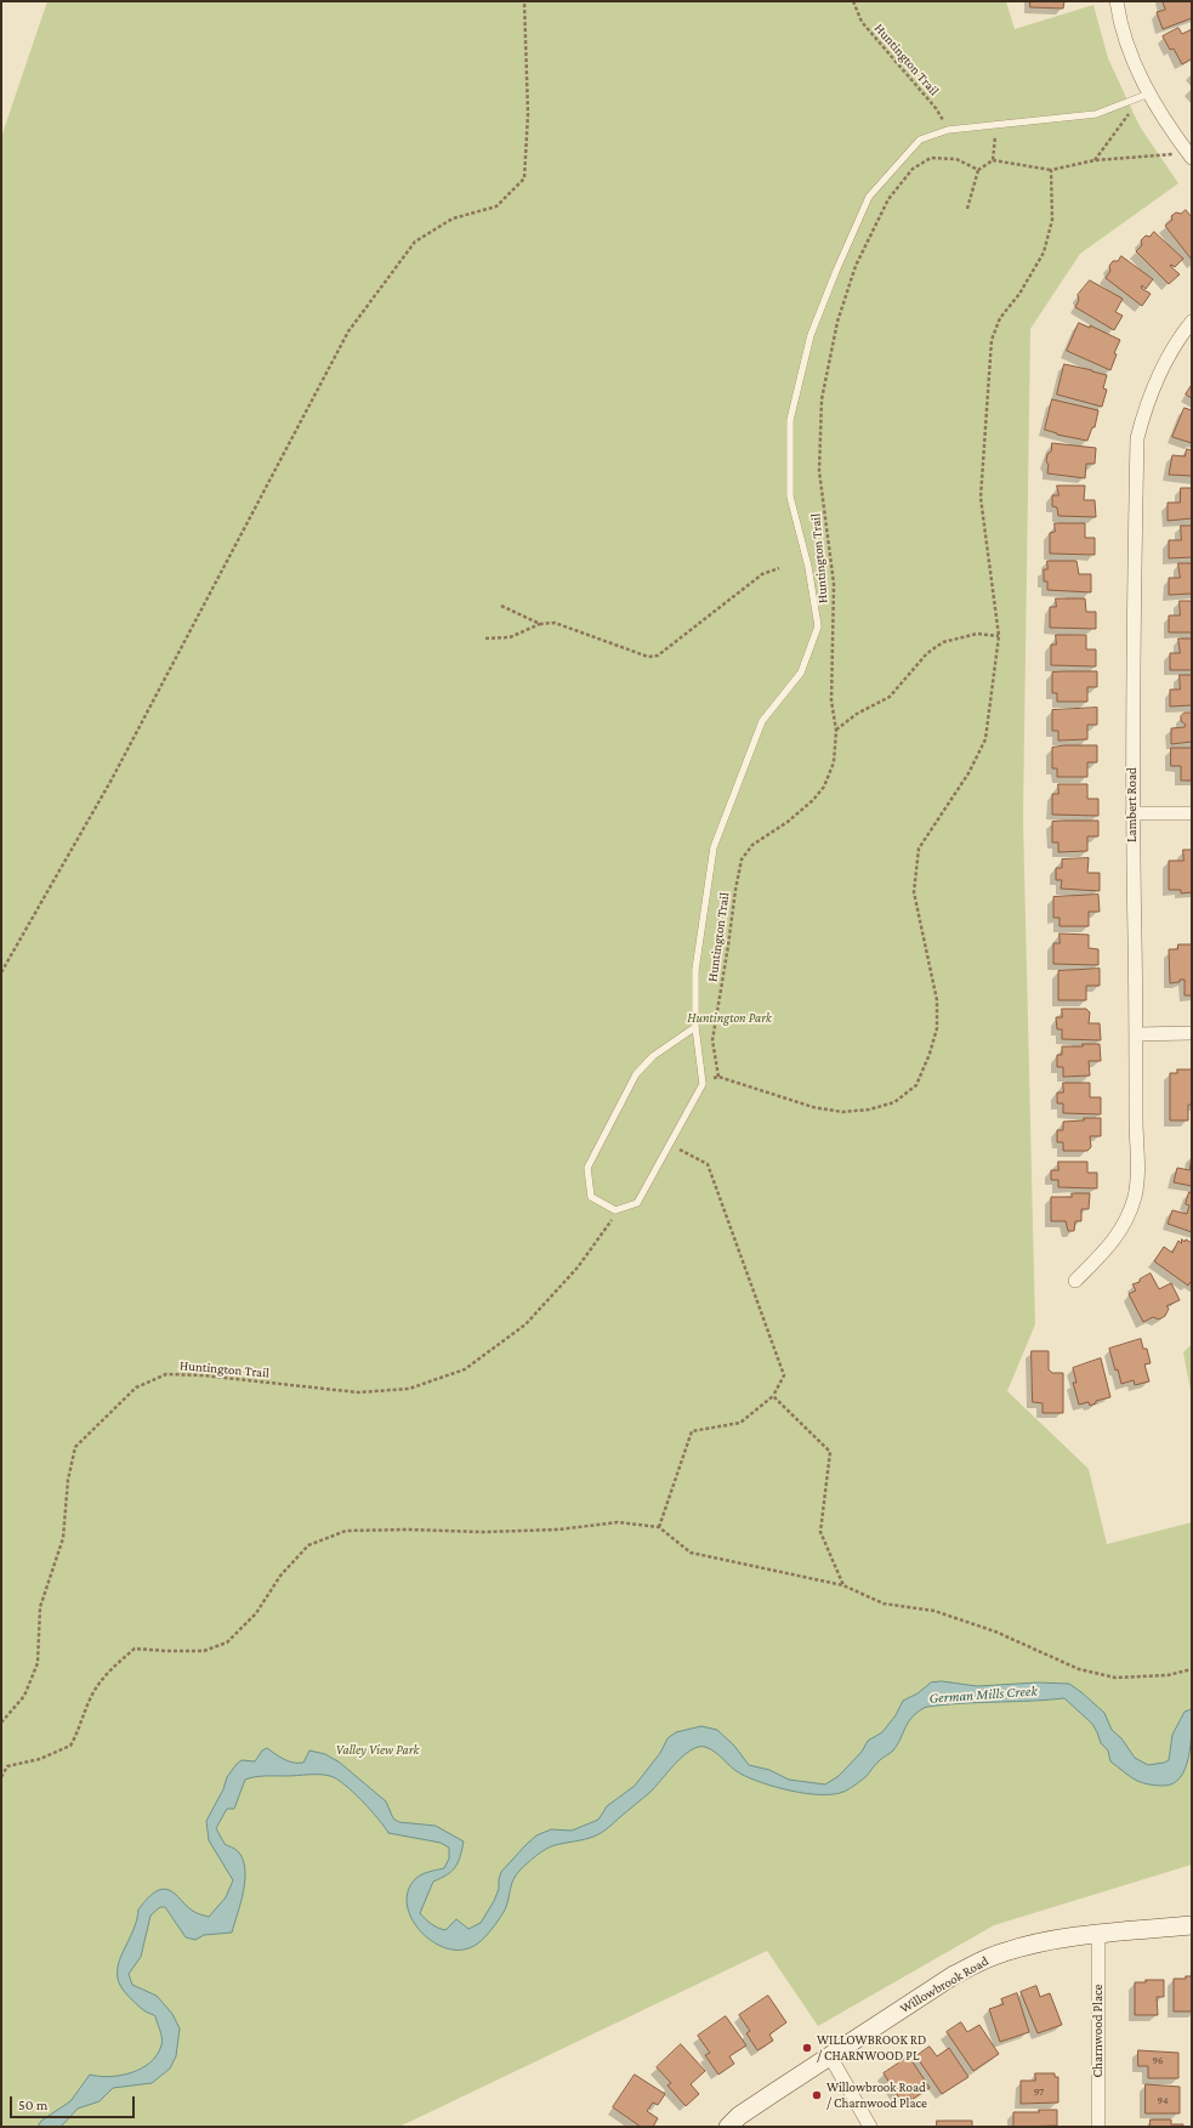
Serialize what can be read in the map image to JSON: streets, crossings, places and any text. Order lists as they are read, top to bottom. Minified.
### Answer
{"streets":{"street":["Lambert Road","Willowbrook Road","Charnwood Place"],"path":["Huntington Trail"]},"crossings":[["Willowbrook Road","Charnwood Place"]],"water":["German Mills Creek"],"parks":["Huntington Park","Valley View Park"],"places":["WILLOWBROOK RD / CHARNWOOD PL","Willowbrook Road / Charnwood Place"],"house_numbers":["96","97","94"],"scale_bar":"50 m"}
